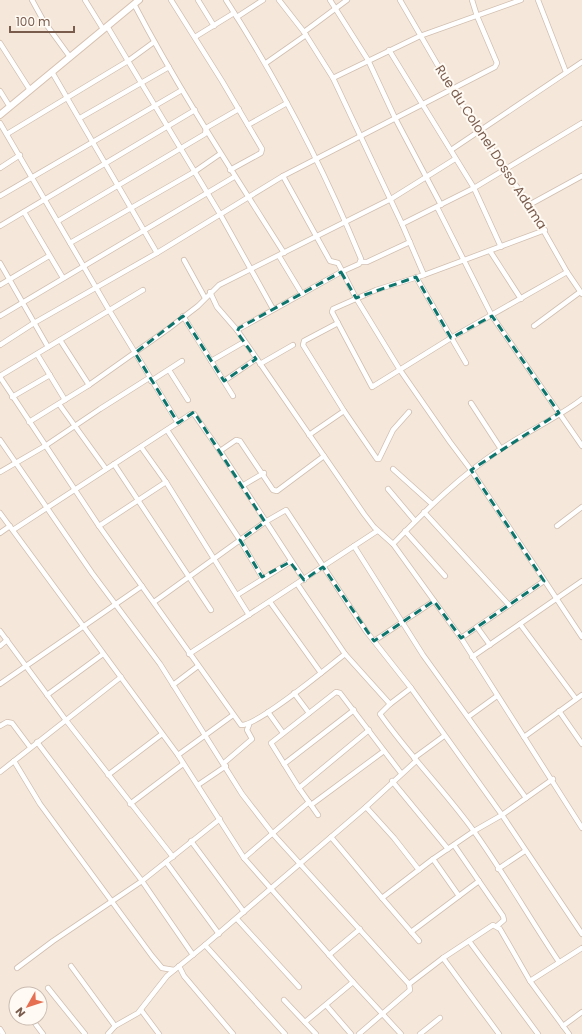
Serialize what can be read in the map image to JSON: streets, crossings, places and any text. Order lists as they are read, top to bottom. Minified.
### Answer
{"streets":{"street":["Rue du Colonel Dosso Adama"]},"scale_bar":"100 m","north":"bottom left"}
